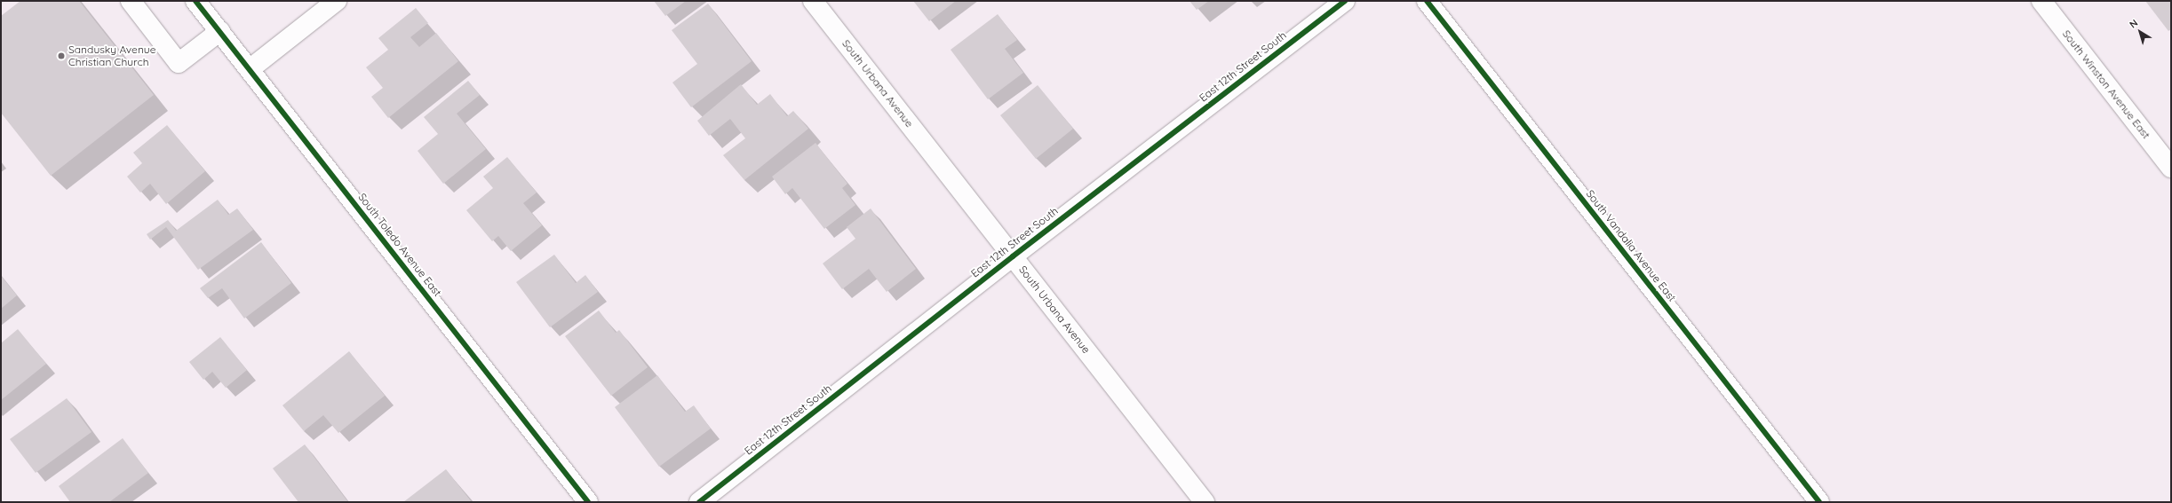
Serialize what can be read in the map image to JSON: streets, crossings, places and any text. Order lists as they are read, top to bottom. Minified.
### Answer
{"streets":{"street":["East 12th Street South","South Urbana Avenue","South Winston Avenue East","South Toledo Avenue East","South Vandalia Avenue East"]},"crossings":[["East 12th Street South","South Urbana Avenue"]],"places":["Sandusky Avenue Christian Church"],"north":"top left"}
